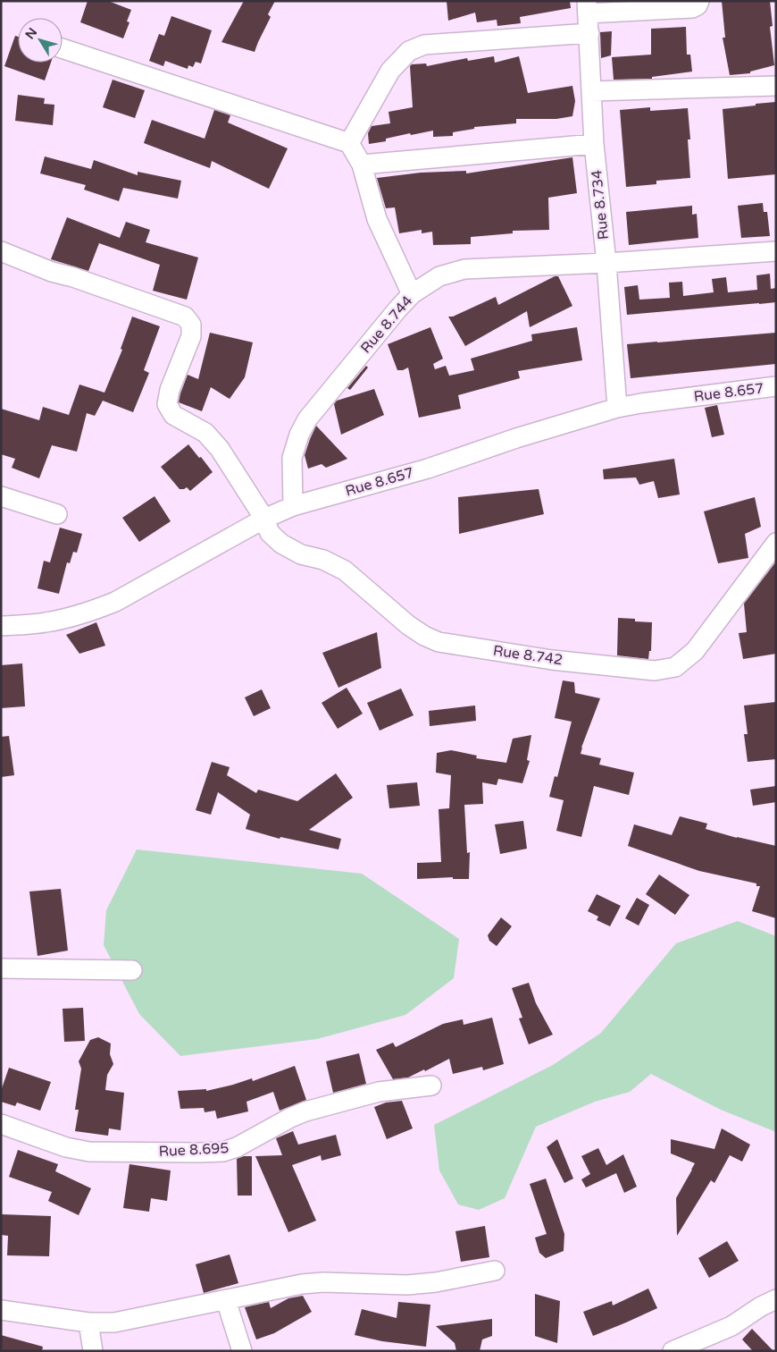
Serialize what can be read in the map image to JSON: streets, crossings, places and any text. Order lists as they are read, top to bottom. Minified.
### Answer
{"streets":{"street":["Rue 8.734","Rue 8.744","Rue 8.657","Rue 8.742","Rue 8.695"]},"crossings":[["Rue 8.734","Rue 8.744"],["Rue 8.734","Rue 8.657"],["Rue 8.744","Rue 8.657"],["Rue 8.657","Rue 8.742"]],"north":"top left"}
